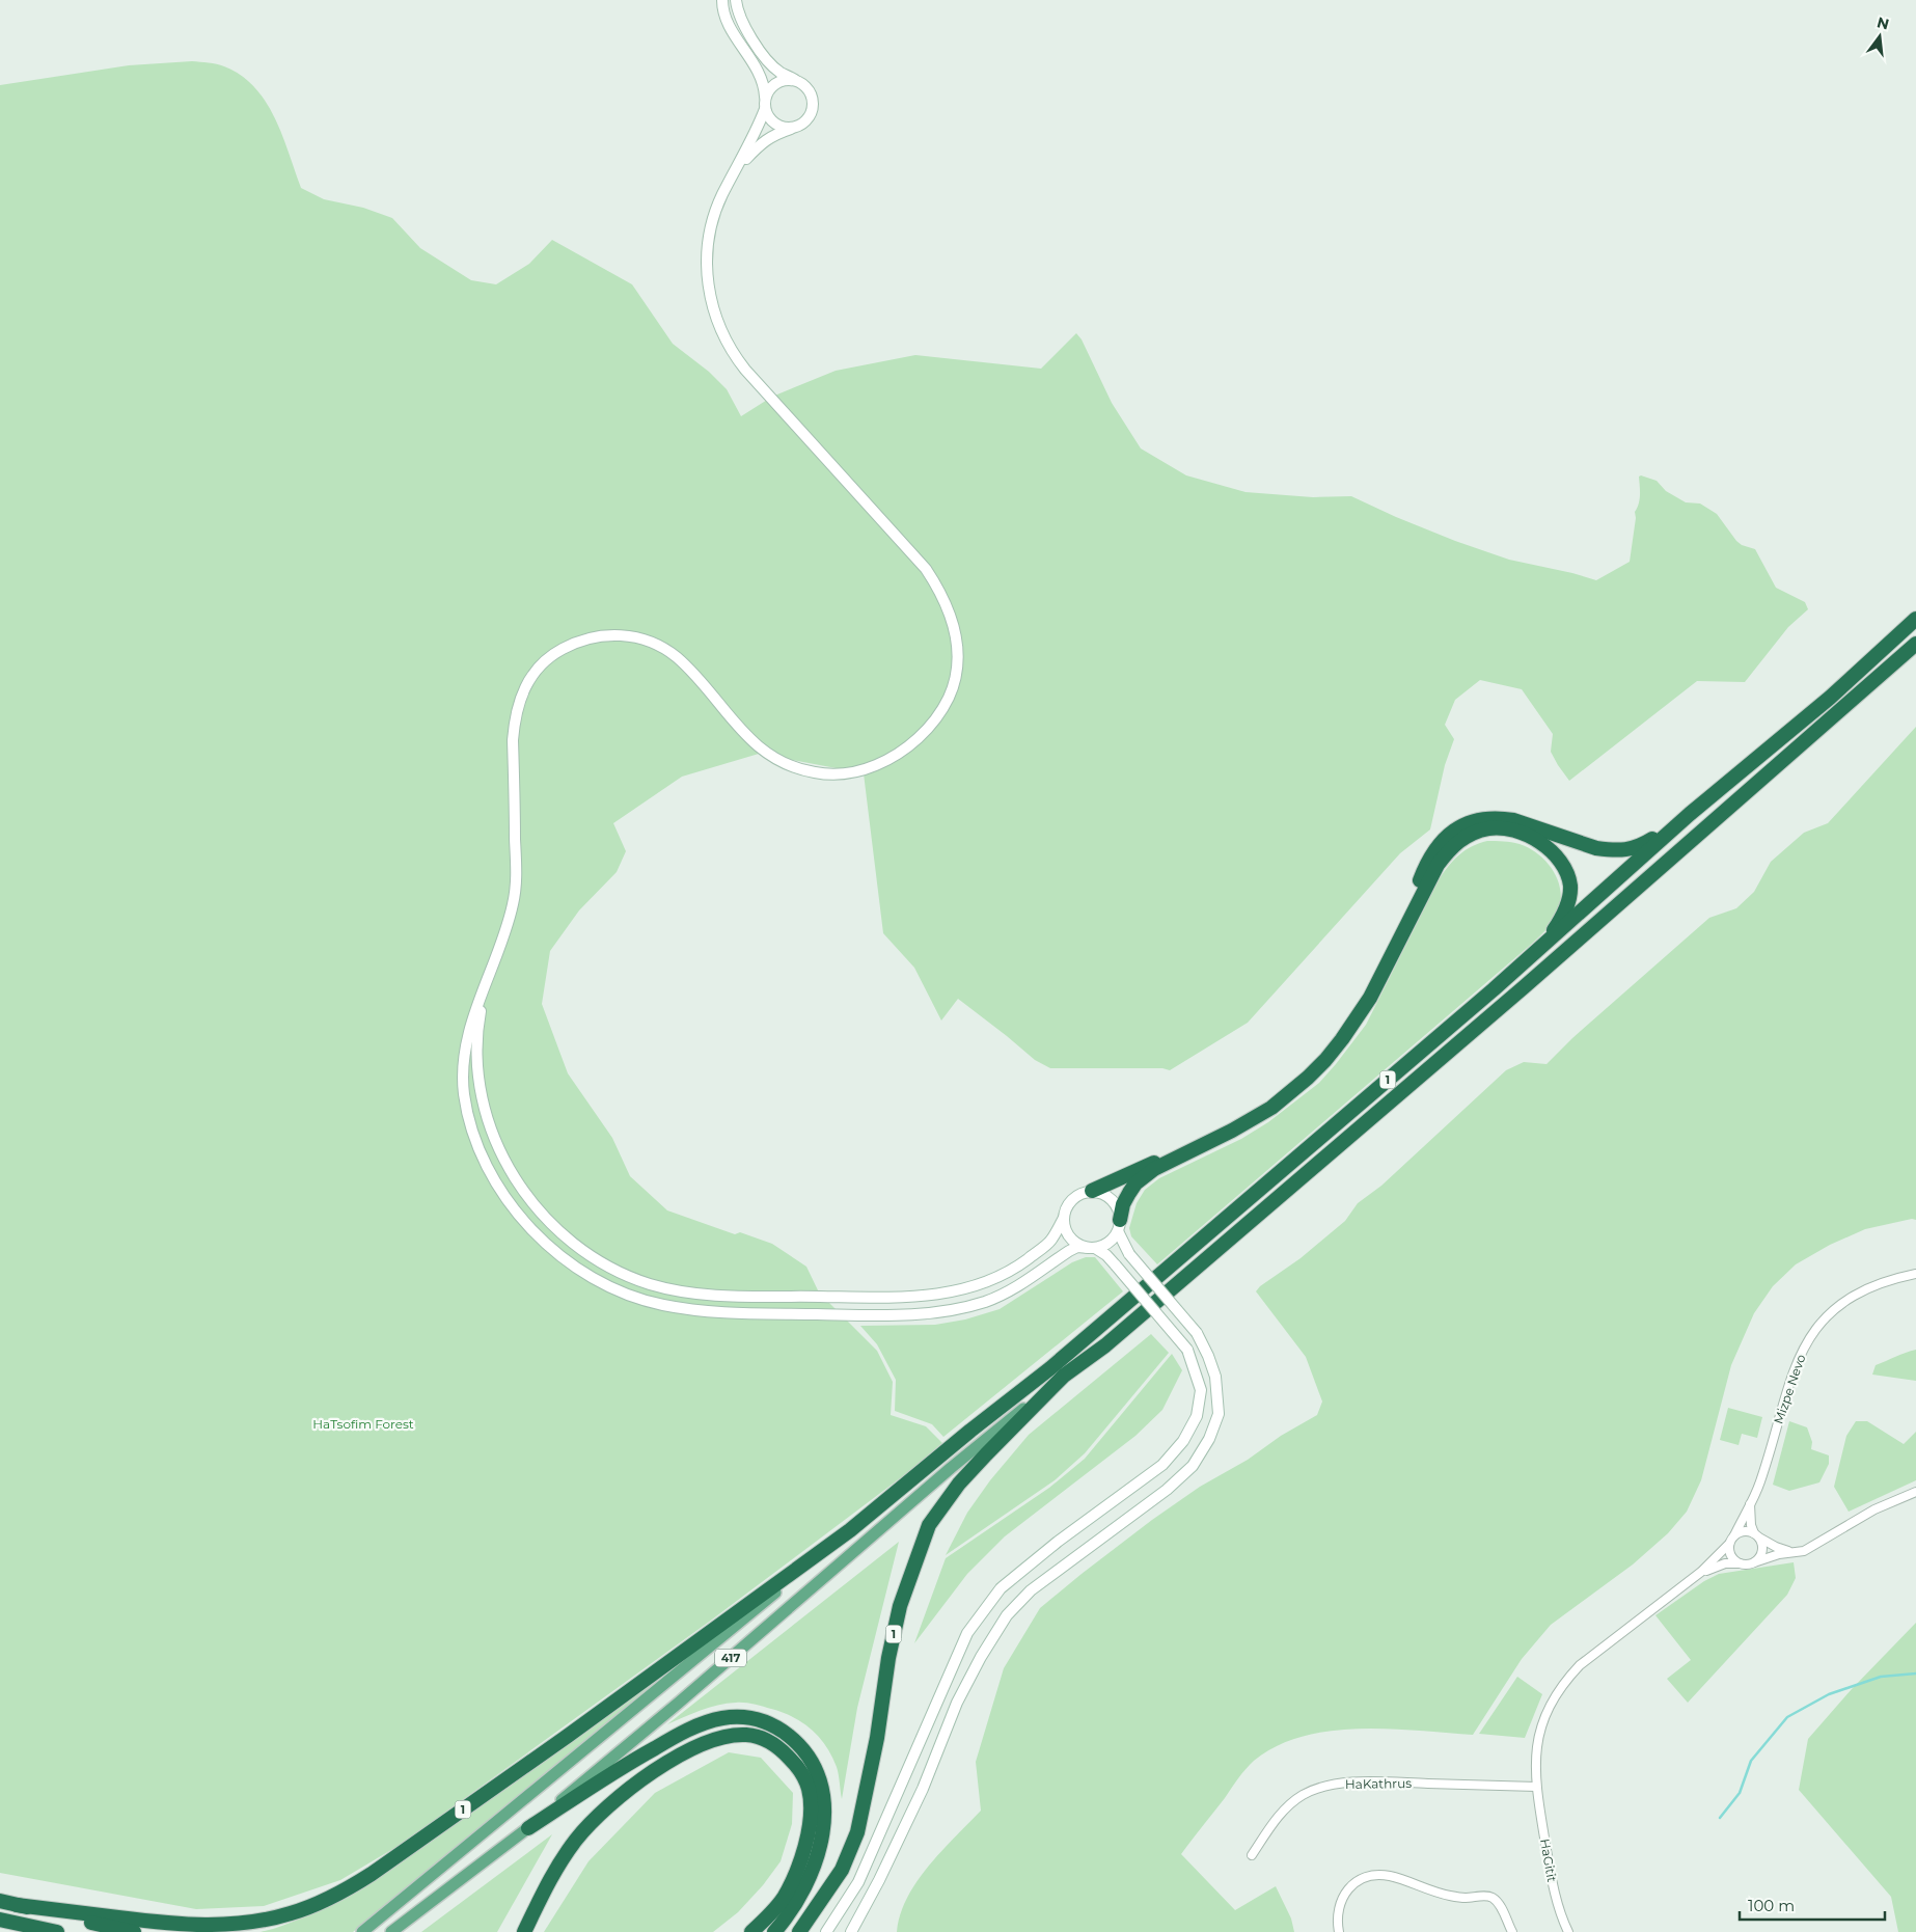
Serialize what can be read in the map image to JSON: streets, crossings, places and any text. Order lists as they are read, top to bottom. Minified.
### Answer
{"streets":{"highway":["1"],"main road":["417"],"street":["Mizpe Nevo","HaKathrus","HaGitit"]},"crossings":[["1","417"],["HaKathrus","HaGitit"]],"parks":["HaTsofim Forest"],"scale_bar":"100 m","north":"top"}
